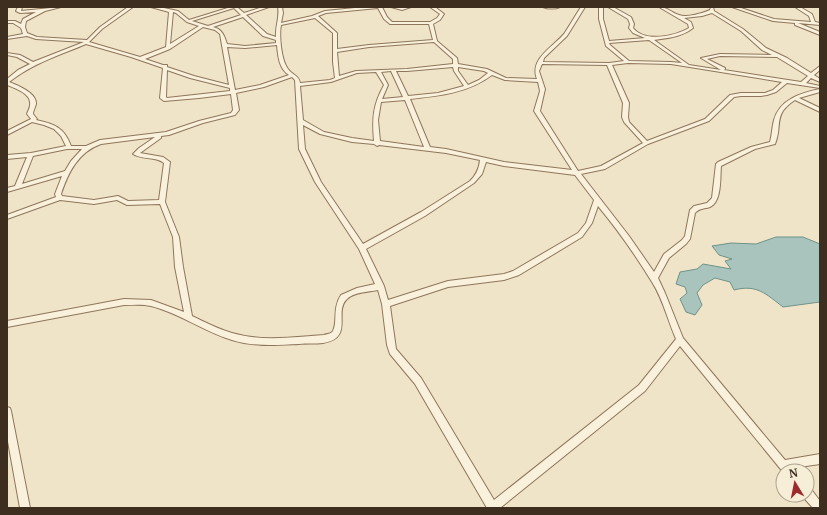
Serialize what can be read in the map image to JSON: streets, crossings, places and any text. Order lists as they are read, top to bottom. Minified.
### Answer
{"north":"top"}
